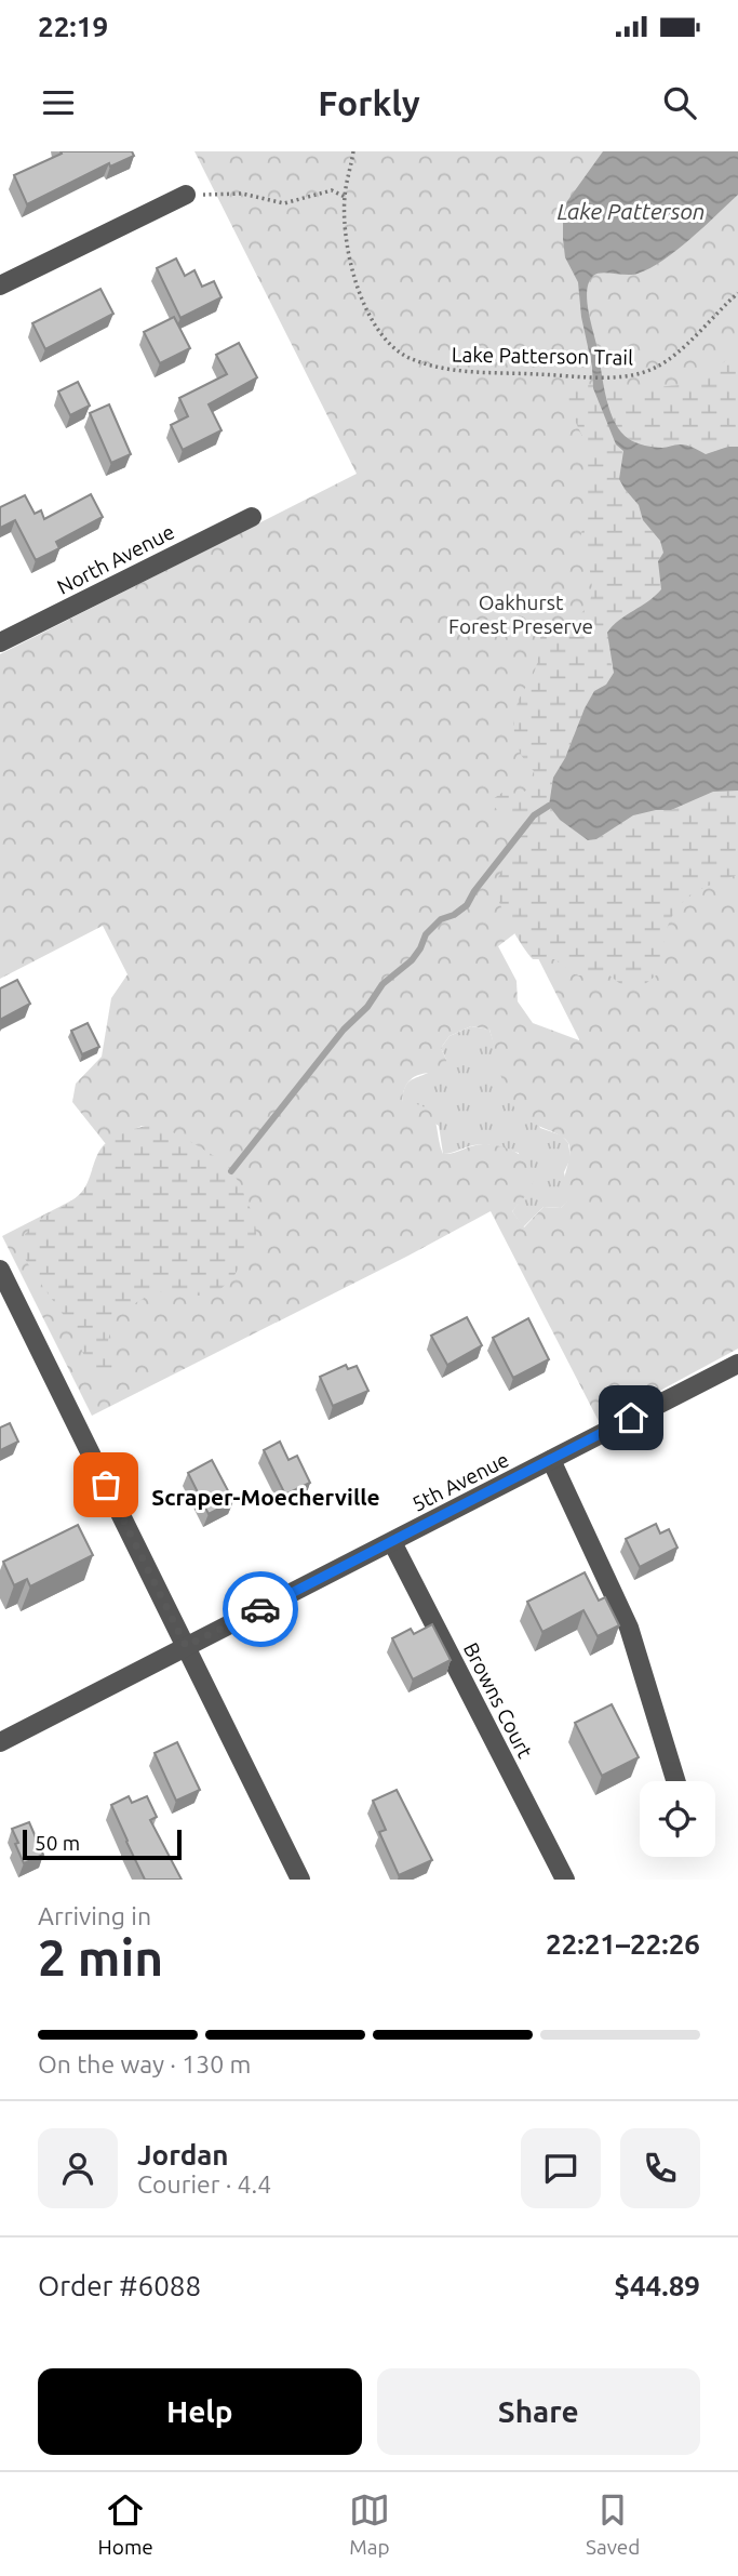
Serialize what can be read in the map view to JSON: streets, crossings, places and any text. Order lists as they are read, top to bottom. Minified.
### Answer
{"streets":{"street":["North Avenue","5th Avenue","Browns Court"],"path":["Lake Patterson Trail"]},"crossings":[["5th Avenue","Browns Court"]],"districts":["Scraper-Moecherville"],"water":["Lake Patterson"],"parks":["Oakhurst Forest Preserve"],"scale_bar":"50 m","page":{"status":"22:19","header":"Forkly","scale":"50 m","heading":["2 min","Arriving in","22:21–22:26"],"panel":["Jordan","Courier · 4.4","Order #6088","$44.89"],"bar":"On the way · 130 m","buttons":["Help","Share"],"tabs":["Home","Map","Saved"]}}
